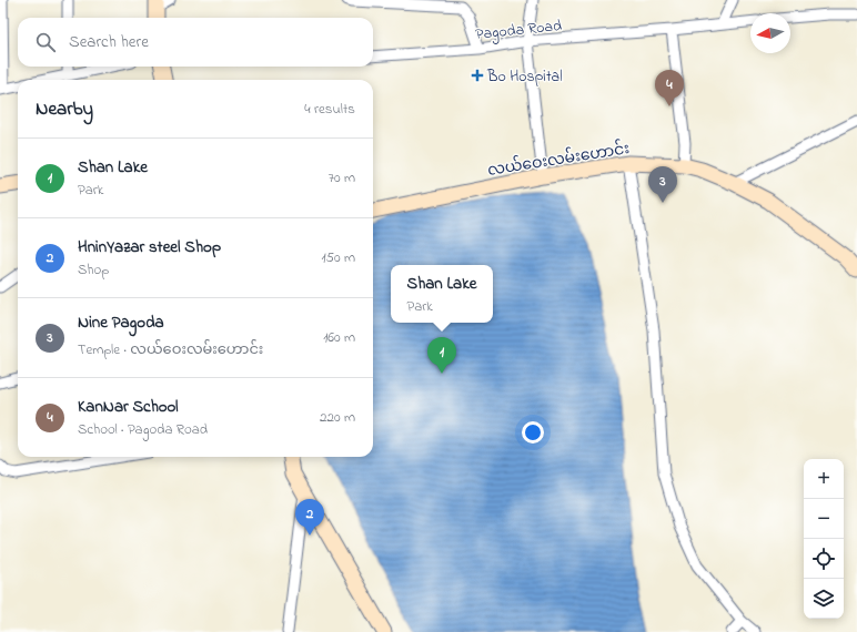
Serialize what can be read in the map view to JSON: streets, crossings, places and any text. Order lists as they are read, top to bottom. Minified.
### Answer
{"streets":{"street":["Pagoda Road","လယ်ဝေးလမ်းဟောင်း"]},"places":{"health":["Bo Hospital"]},"north":"left","page":{"search":"Search here","pins":["4","3","1","2"],"heading":["Nearby","4 results"],"list":[{"mark":"1","name":"Shan Lake","note":"Park","value":"70 m"},{"mark":"2","name":"HninYazar steel Shop","note":"Shop","value":"150 m"},{"mark":"3","name":"Nine Pagoda","note":"Temple · လယ်ဝေးလမ်းဟောင်း","value":"160 m"},{"mark":"4","name":"KanNar School","note":"School · Pagoda Road","value":"220 m"}],"popup":["Shan Lake","Park"],"map_buttons":["+","−"]}}
